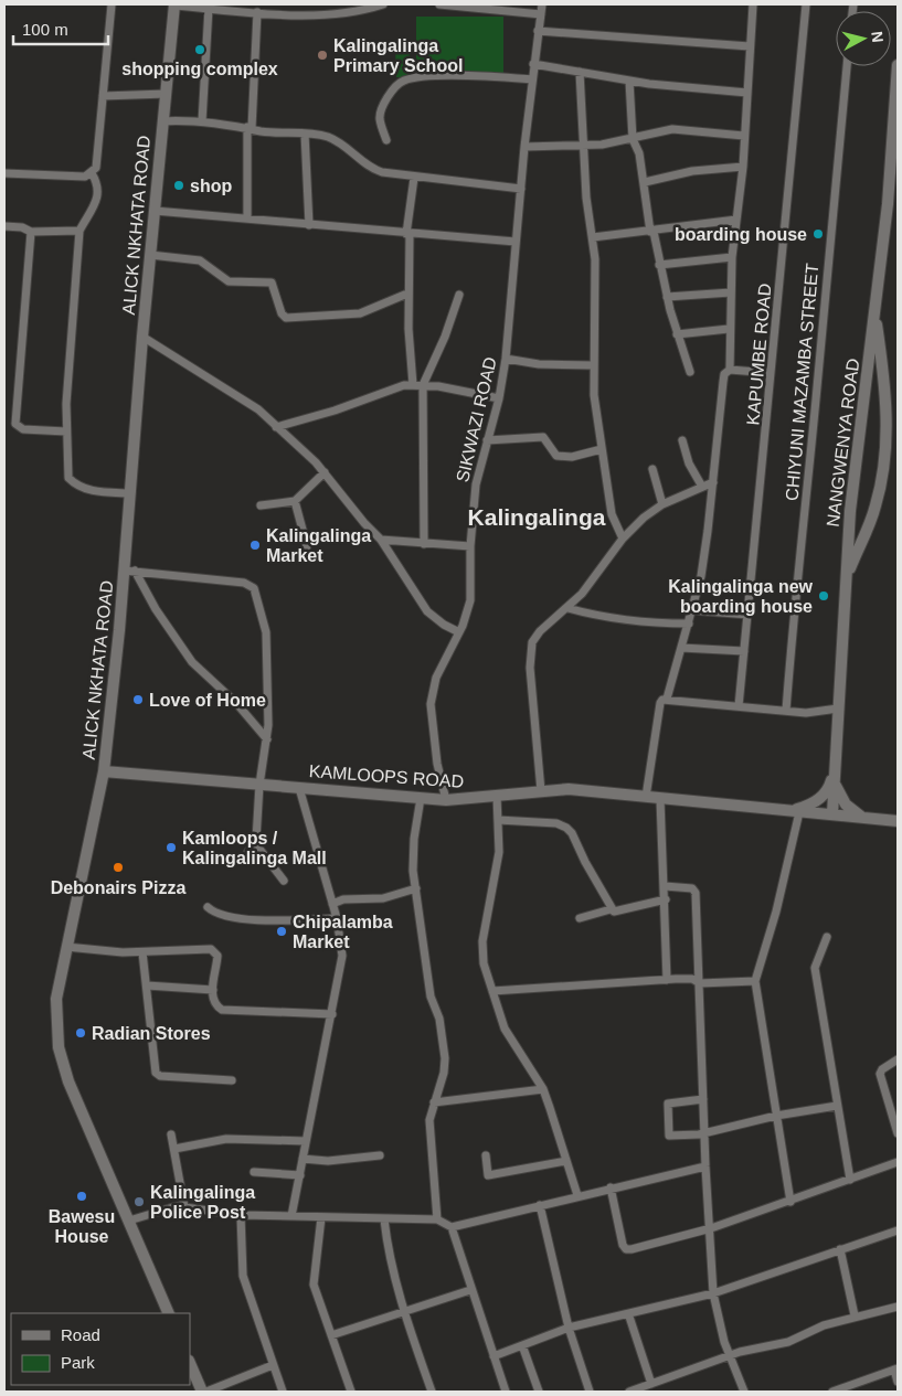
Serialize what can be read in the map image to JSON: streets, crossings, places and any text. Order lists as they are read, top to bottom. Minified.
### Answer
{"streets":{"main road":["ALICK NKHATA ROAD","NANGWENYA ROAD","KAMLOOPS ROAD"],"street":["KAPUMBE ROAD","CHIYUNI MAZAMBA STREET","SIKWAZI ROAD"]},"crossings":[["ALICK NKHATA ROAD","KAMLOOPS ROAD"],["SIKWAZI ROAD","KAMLOOPS ROAD"],["NANGWENYA ROAD","KAMLOOPS ROAD"]],"districts":["Kalingalinga"],"places":["shopping complex","Kalingalinga Primary School","shop","boarding house","Kalingalinga Market","Kalingalinga new boarding house","Love of Home","Kamloops / Kalingalinga Mall","Debonairs Pizza","Chipalamba Market","Radian Stores","Bawesu House","Kalingalinga Police Post"],"legend":["Road","Park"],"scale_bar":"100 m","north":"right"}
